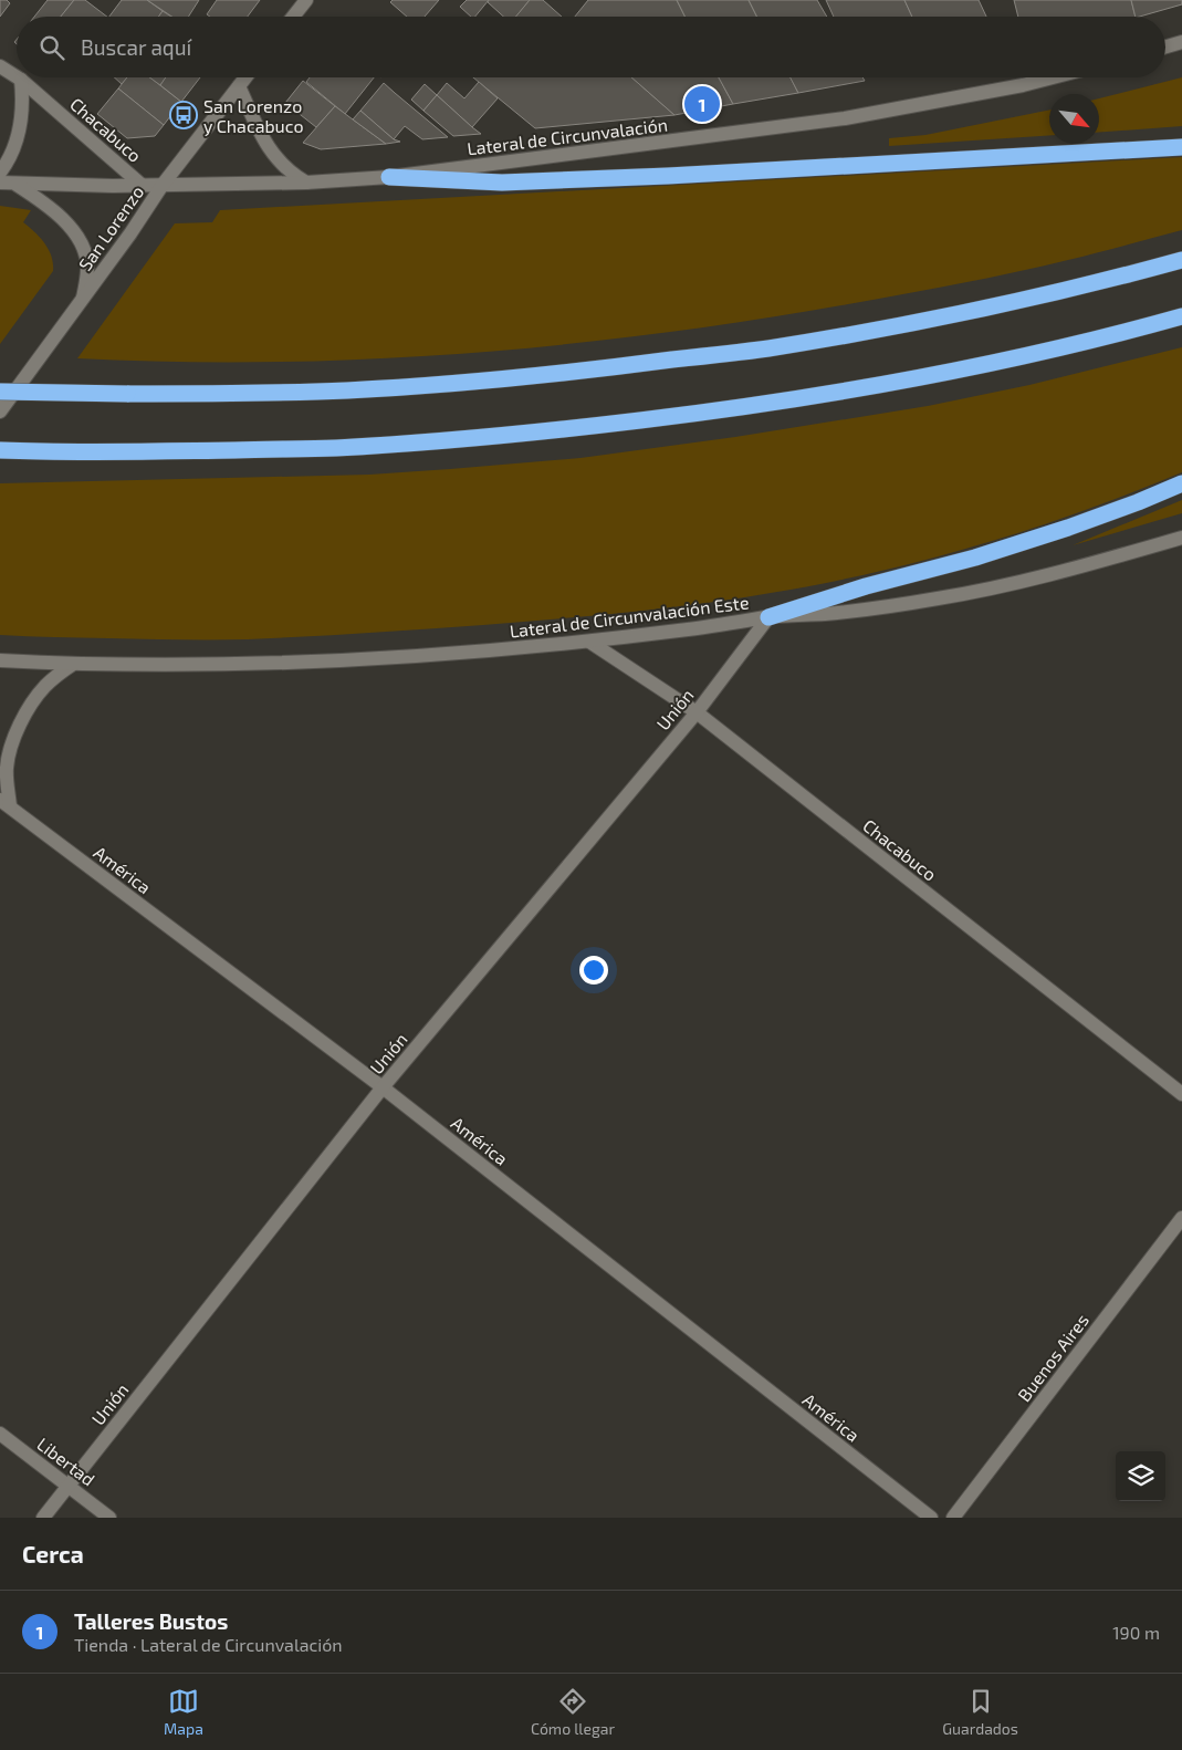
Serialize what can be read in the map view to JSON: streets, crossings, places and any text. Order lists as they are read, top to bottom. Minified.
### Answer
{"streets":{"street":["Chacabuco","Lateral de Circunvalación","San Lorenzo","Lateral de Circunvalación Este","Unión","América","Buenos Aires","Libertad"]},"crossings":[["Chacabuco","Lateral de Circunvalación"],["Chacabuco","Lateral de Circunvalación Este"],["Chacabuco","Unión"],["Lateral de Circunvalación","San Lorenzo"],["Lateral de Circunvalación Este","Unión"],["Unión","América"],["Unión","Libertad"]],"places":{"bus stop":["San Lorenzo y Chacabuco"]},"north":"bottom right","page":{"search":"Buscar aquí","pins":"1","heading":"Cerca","list":[{"mark":"1","name":"Talleres Bustos","note":"Tienda · Lateral de Circunvalación","value":"190 m"}],"nav":["Mapa","Cómo llegar","Guardados"]}}
